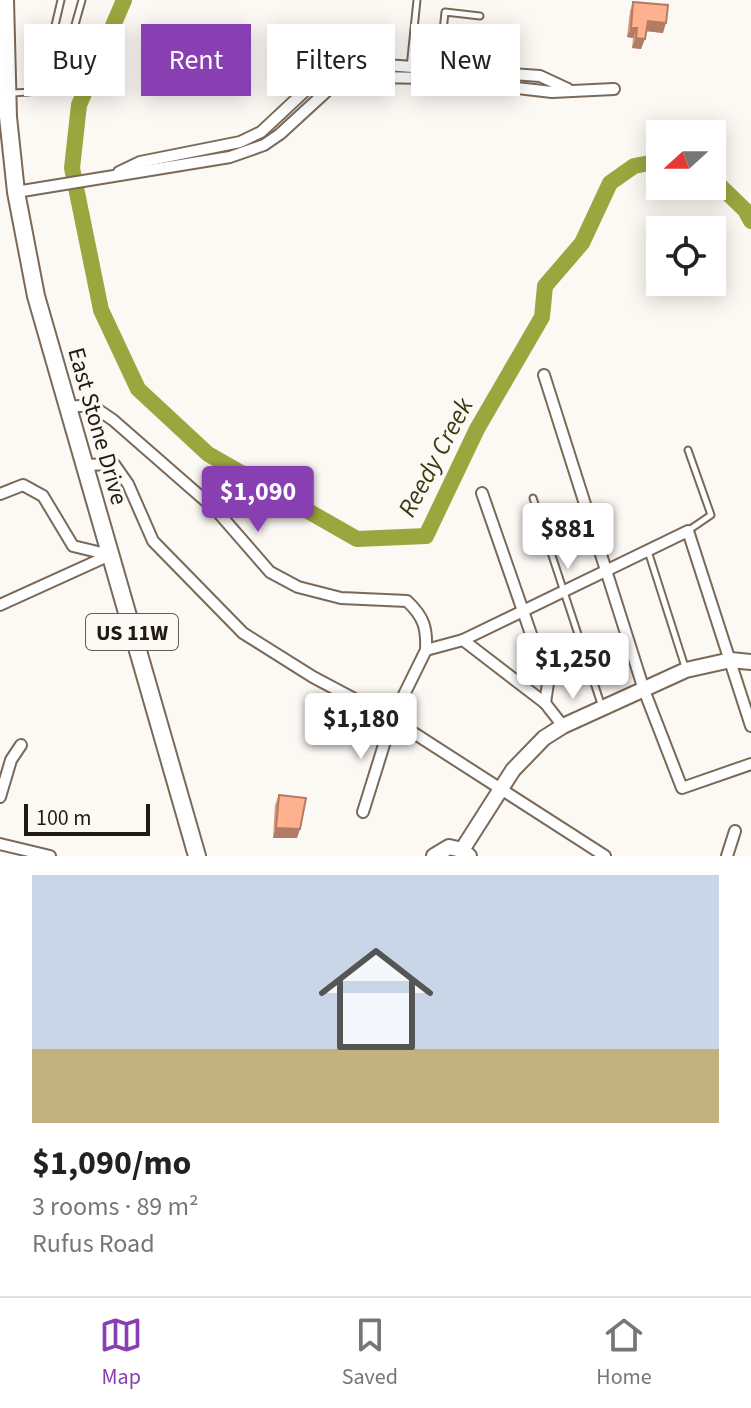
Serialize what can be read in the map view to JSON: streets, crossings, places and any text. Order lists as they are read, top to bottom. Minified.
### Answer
{"streets":{"highway":["East Stone Drive","US 11W"]},"water":["Reedy Creek"],"scale_bar":"100 m","north":"left","page":{"chip":["Buy","Rent","Filters","New"],"price":["$1,090","$881","$1,250","$1,180"],"scale":"100 m","list":[{"name":"$1,090/mo","note":"3 rooms · 89 m² · Rufus Road"}],"tabs":["Map","Saved","Home"]}}
